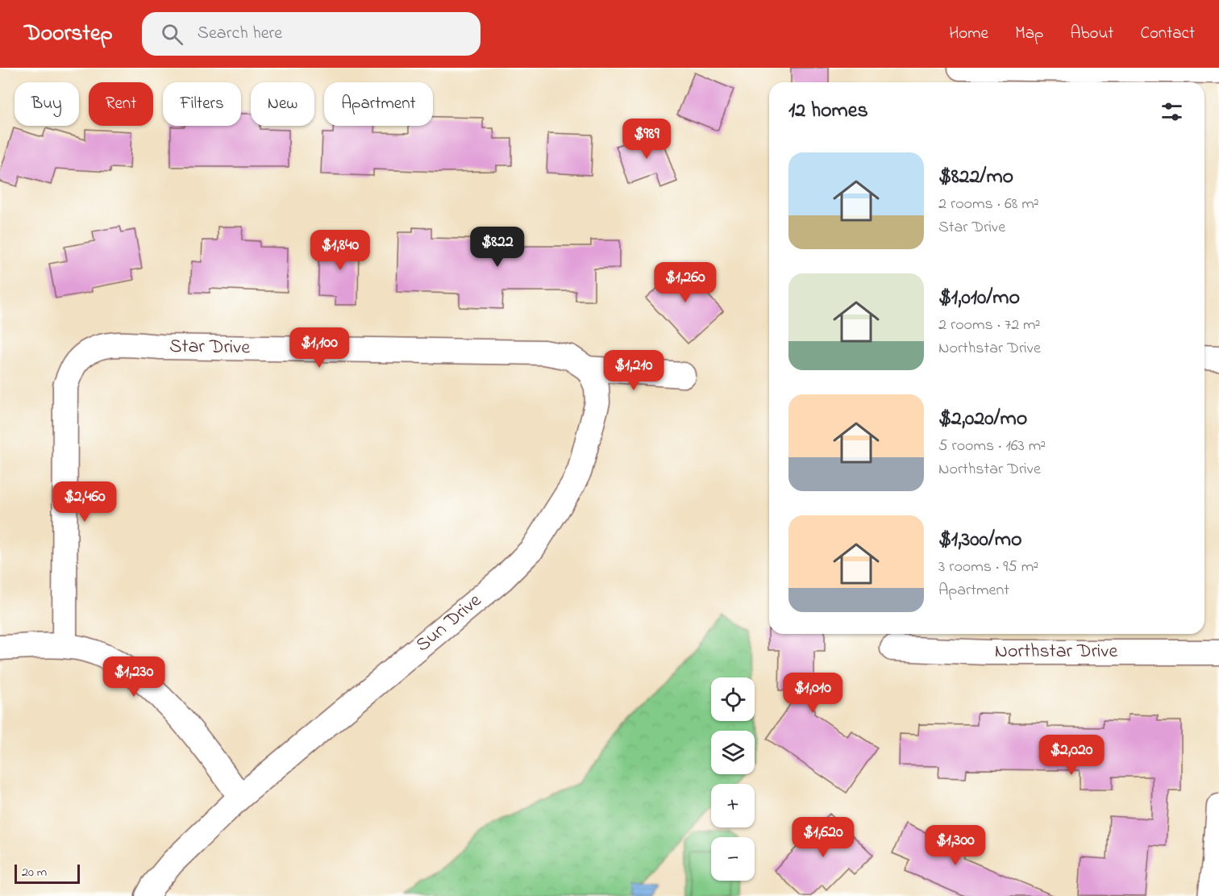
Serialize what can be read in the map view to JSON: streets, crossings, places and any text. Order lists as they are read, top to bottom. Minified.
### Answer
{"streets":{"street":["Star Drive","Sun Drive","Northstar Drive"]},"crossings":[["Star Drive","Sun Drive"]],"scale_bar":"20 m","page":{"header":"Doorstep","search":"Search here","nav":["Home","Map","About","Contact"],"chip":["Buy","Rent","Filters","New","Apartment"],"heading":"12 homes","price":["$989","$822","$1,840","$1,260","$1,100","$1,210","$2,460","$1,230","$1,010","$2,020","$1,620","$1,300"],"list":[{"name":"$822/mo","note":"2 rooms · 68 m² · Star Drive"},{"name":"$1,010/mo","note":"2 rooms · 72 m² · Northstar Drive"},{"name":"$2,020/mo","note":"5 rooms · 163 m² · Northstar Drive"},{"name":"$1,300/mo","note":"3 rooms · 95 m² · Apartment"}],"map_buttons":["+","−"],"scale":"20 m"}}
